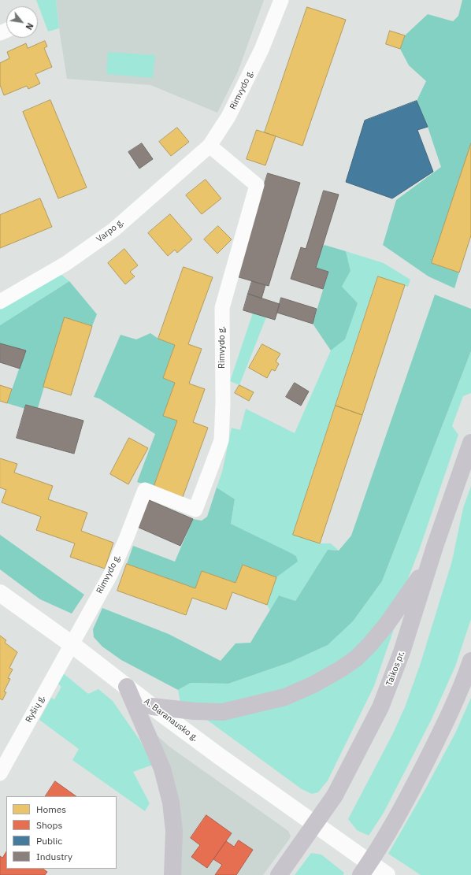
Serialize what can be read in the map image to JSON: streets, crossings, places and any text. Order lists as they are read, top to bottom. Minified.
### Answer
{"streets":{"main road":["Taikos pr."],"street":["Rimvydo g.","Varpo g.","Ryšių g.","A. Baranausko g."]},"crossings":[["Rimvydo g.","Varpo g."],["Rimvydo g.","Ryšių g."],["Rimvydo g.","A. Baranausko g."],["Taikos pr.","A. Baranausko g."],["Ryšių g.","A. Baranausko g."]],"legend":["Homes","Shops","Public","Industry"],"north":"bottom right"}
